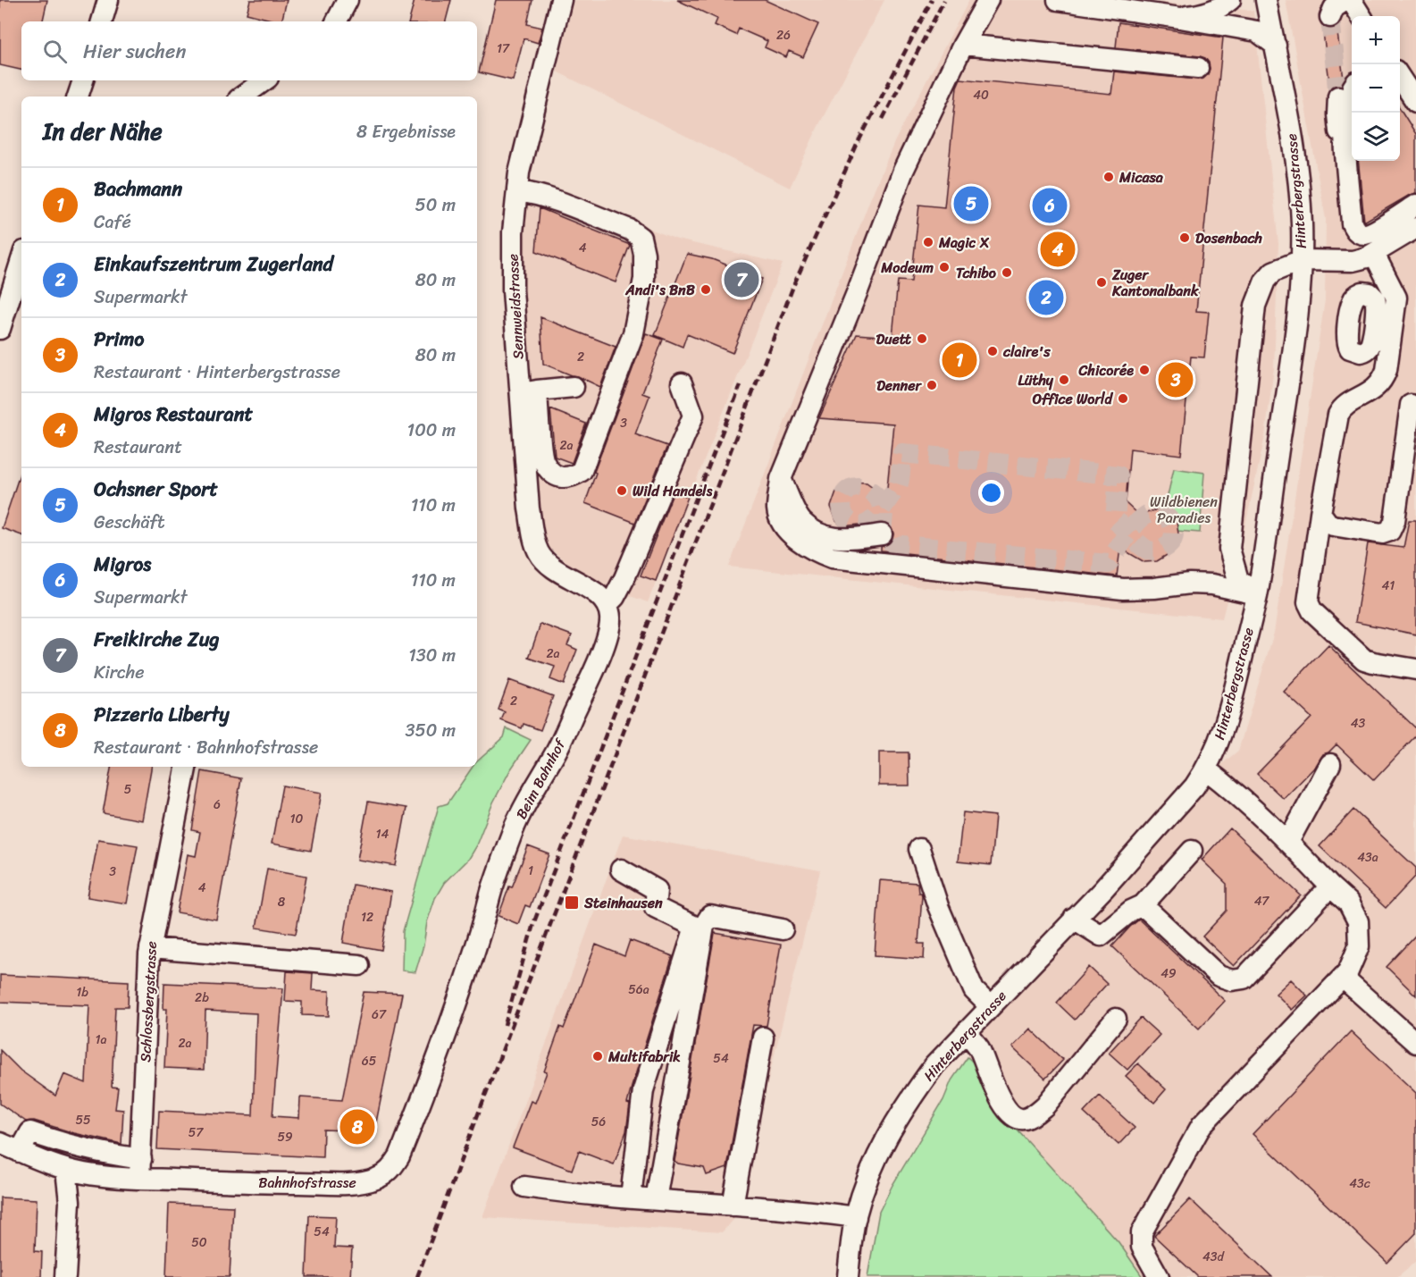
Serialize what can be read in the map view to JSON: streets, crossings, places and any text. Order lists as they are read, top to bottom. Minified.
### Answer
{"streets":{"street":["Hinterbergstrasse","Sennweidstrasse","Beim Bahnhof","Schlossbergstrasse","Bahnhofstrasse"]},"crossings":[["Sennweidstrasse","Beim Bahnhof"],["Beim Bahnhof","Bahnhofstrasse"],["Schlossbergstrasse","Bahnhofstrasse"]],"parks":["Wildbienen Paradies"],"places":{"other":["Micasa","Dosenbach","Magic X","Modeum","Tchibo","Zuger Kantonalbank","Andi's BnB","Duett","claire's","Chicorée","Lüthy","Denner","Office World","Wild Handels","Multifabrik"],"transit":["Steinhausen"]},"house_numbers":["26","17","40","4","2","3","2a","41","2a","2","43","5","6","10","14","43a","1","3","4","47","8","12","49","56a","1b","2b","67","1a","2a","54","65","55","56","57","59","43c","54","50","43d"],"page":{"map_buttons":["+","−"],"search":"Hier suchen","heading":["In der Nähe","8 Ergebnisse"],"list":[{"mark":"1","name":"Bachmann","note":"Café","value":"50 m"},{"mark":"2","name":"Einkaufszentrum Zugerland","note":"Supermarkt","value":"80 m"},{"mark":"3","name":"Primo","note":"Restaurant · Hinterbergstrasse","value":"80 m"},{"mark":"4","name":"Migros Restaurant","note":"Restaurant","value":"100 m"},{"mark":"5","name":"Ochsner Sport","note":"Geschäft","value":"110 m"},{"mark":"6","name":"Migros","note":"Supermarkt","value":"110 m"},{"mark":"7","name":"Freikirche Zug","note":"Kirche","value":"130 m"},{"mark":"8","name":"Pizzeria Liberty","note":"Restaurant · Bahnhofstrasse","value":"350 m"}],"pins":["5","6","4","7","2","1","3","8"]}}
